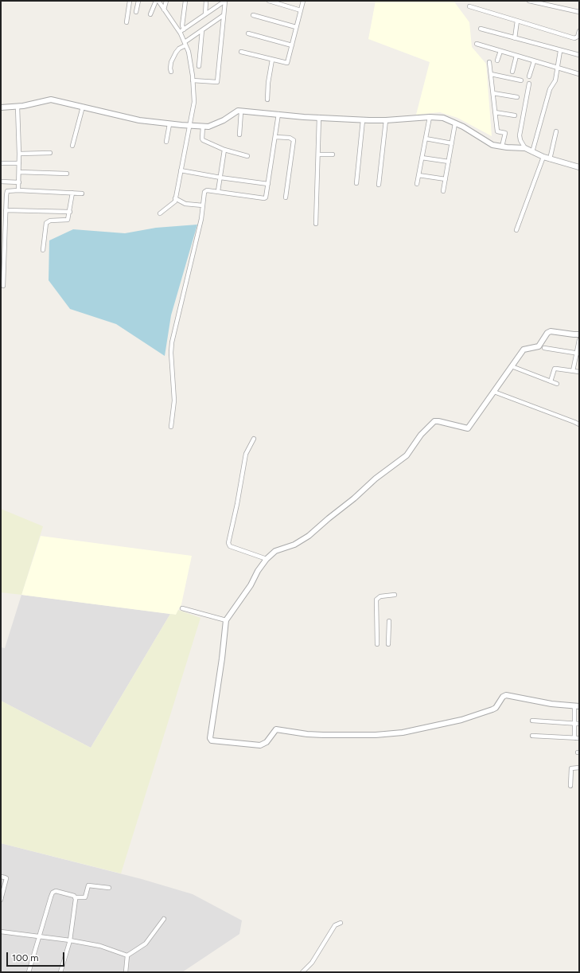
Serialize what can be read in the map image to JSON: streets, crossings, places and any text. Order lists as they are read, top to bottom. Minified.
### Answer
{"scale_bar":"100 m"}
